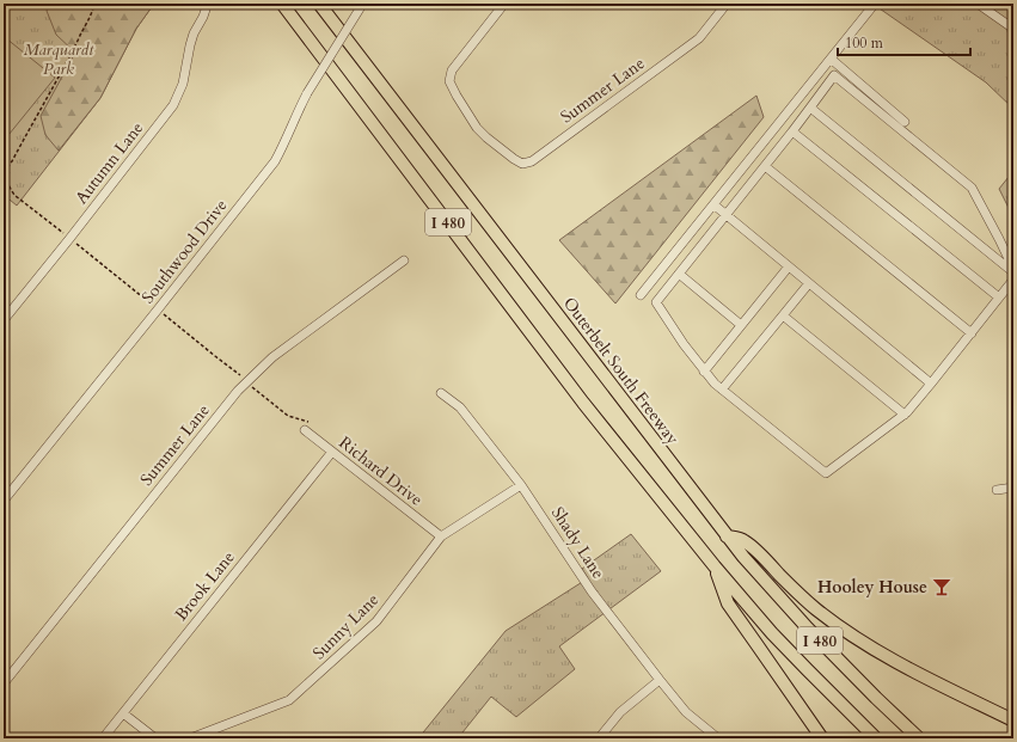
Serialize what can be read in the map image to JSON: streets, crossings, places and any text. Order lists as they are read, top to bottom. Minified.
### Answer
{"streets":{"highway":["I 480","Outerbelt South Freeway"],"street":["Summer Lane","Autumn Lane","Southwood Drive","Richard Drive","Shady Lane","Brook Lane","Sunny Lane"]},"crossings":[["Richard Drive","Brook Lane"],["Richard Drive","Sunny Lane"],["Shady Lane","Sunny Lane"]],"parks":["Marquardt Park"],"places":{"bar":["Hooley House"]},"scale_bar":"100 m"}
